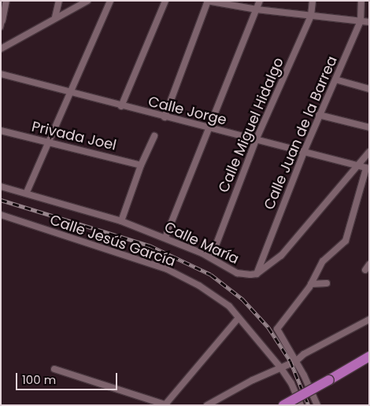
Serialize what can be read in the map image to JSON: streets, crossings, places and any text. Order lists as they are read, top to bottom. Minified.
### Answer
{"streets":{"street":["Calle Jorge","Calle Miguel Hidalgo","Calle Juan de la Barrea","Privada Joel","Calle Jesús García","Calle María"]},"crossings":[["Calle Jorge","Calle Miguel Hidalgo"],["Calle Jorge","Calle Juan de la Barrea"],["Calle Miguel Hidalgo","Calle María"],["Calle Juan de la Barrea","Calle María"]],"scale_bar":"100 m"}
